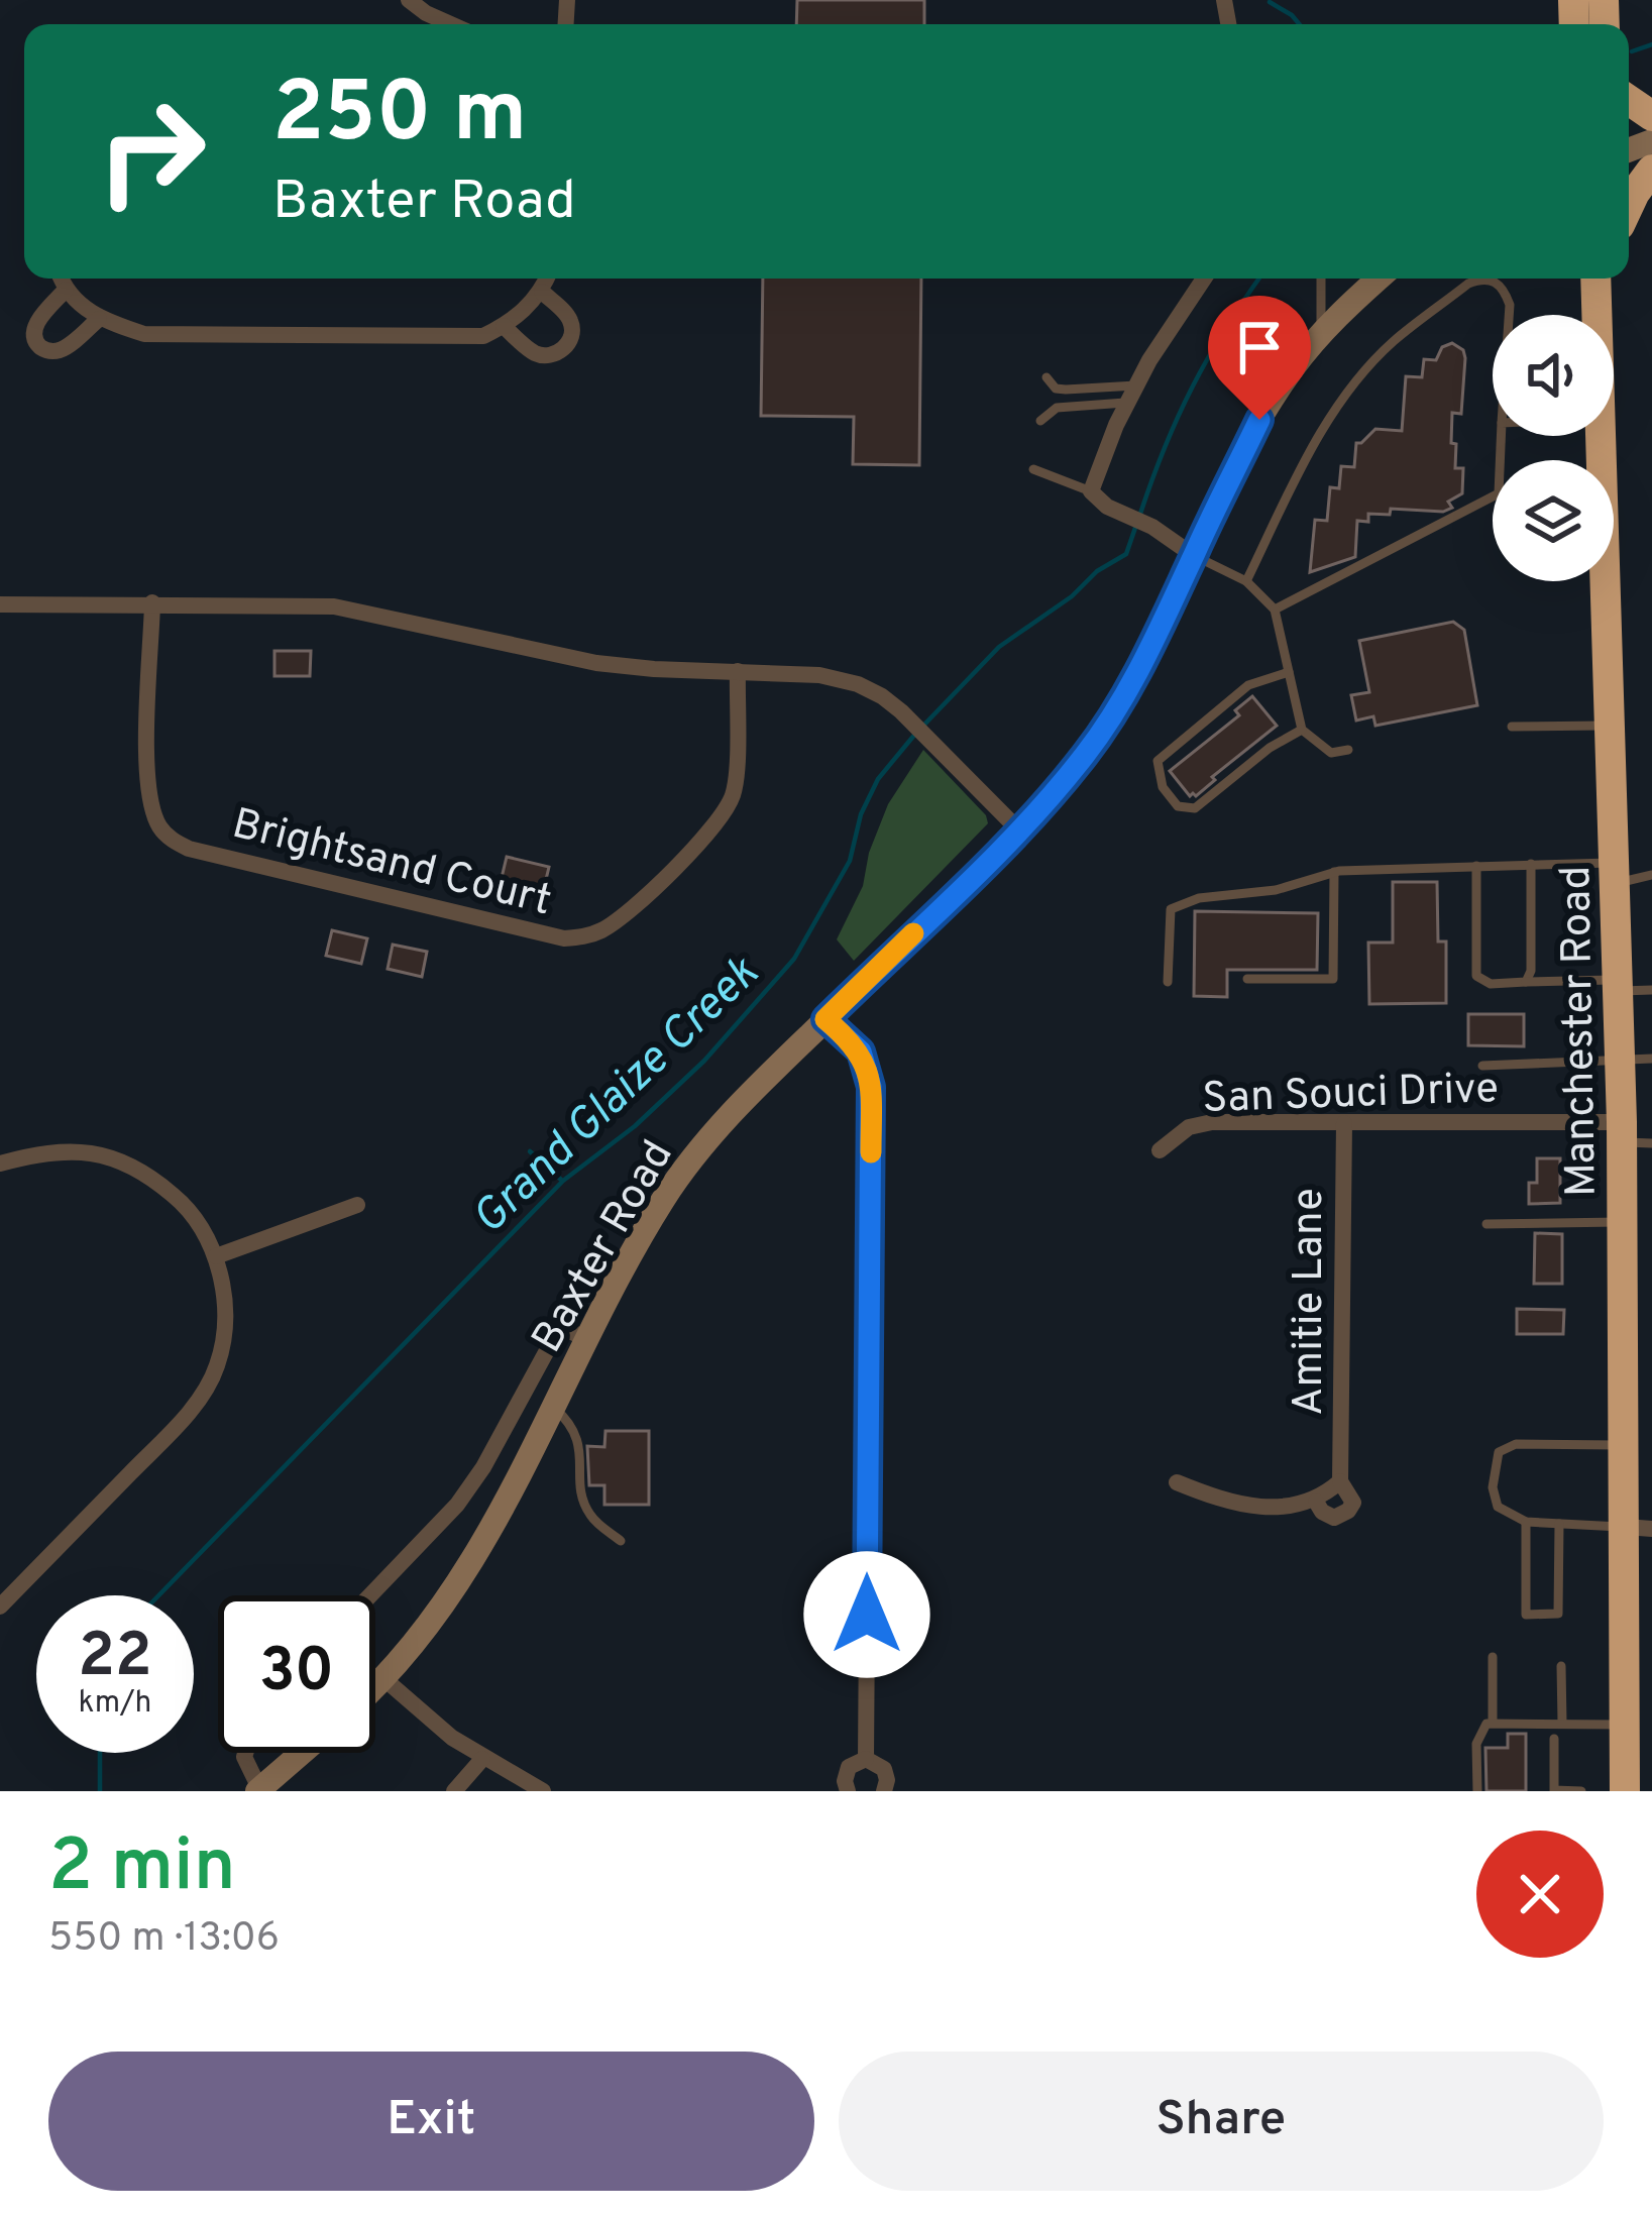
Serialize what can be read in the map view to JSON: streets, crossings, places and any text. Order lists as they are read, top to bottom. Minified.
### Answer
{"streets":{"highway":["Manchester Road"],"main road":["Baxter Road"],"street":["Brightsand Court","San Souci Drive","Amitie Lane"]},"crossings":[["Manchester Road","San Souci Drive"],["San Souci Drive","Amitie Lane"]],"water":["Grand Glaize Creek"],"page":{"turn":["250 m","Baxter Road"],"speed":"22 km/h","limit":"30","heading":["2 min","550 m · 13:06"],"buttons":["Exit","Share"]}}
